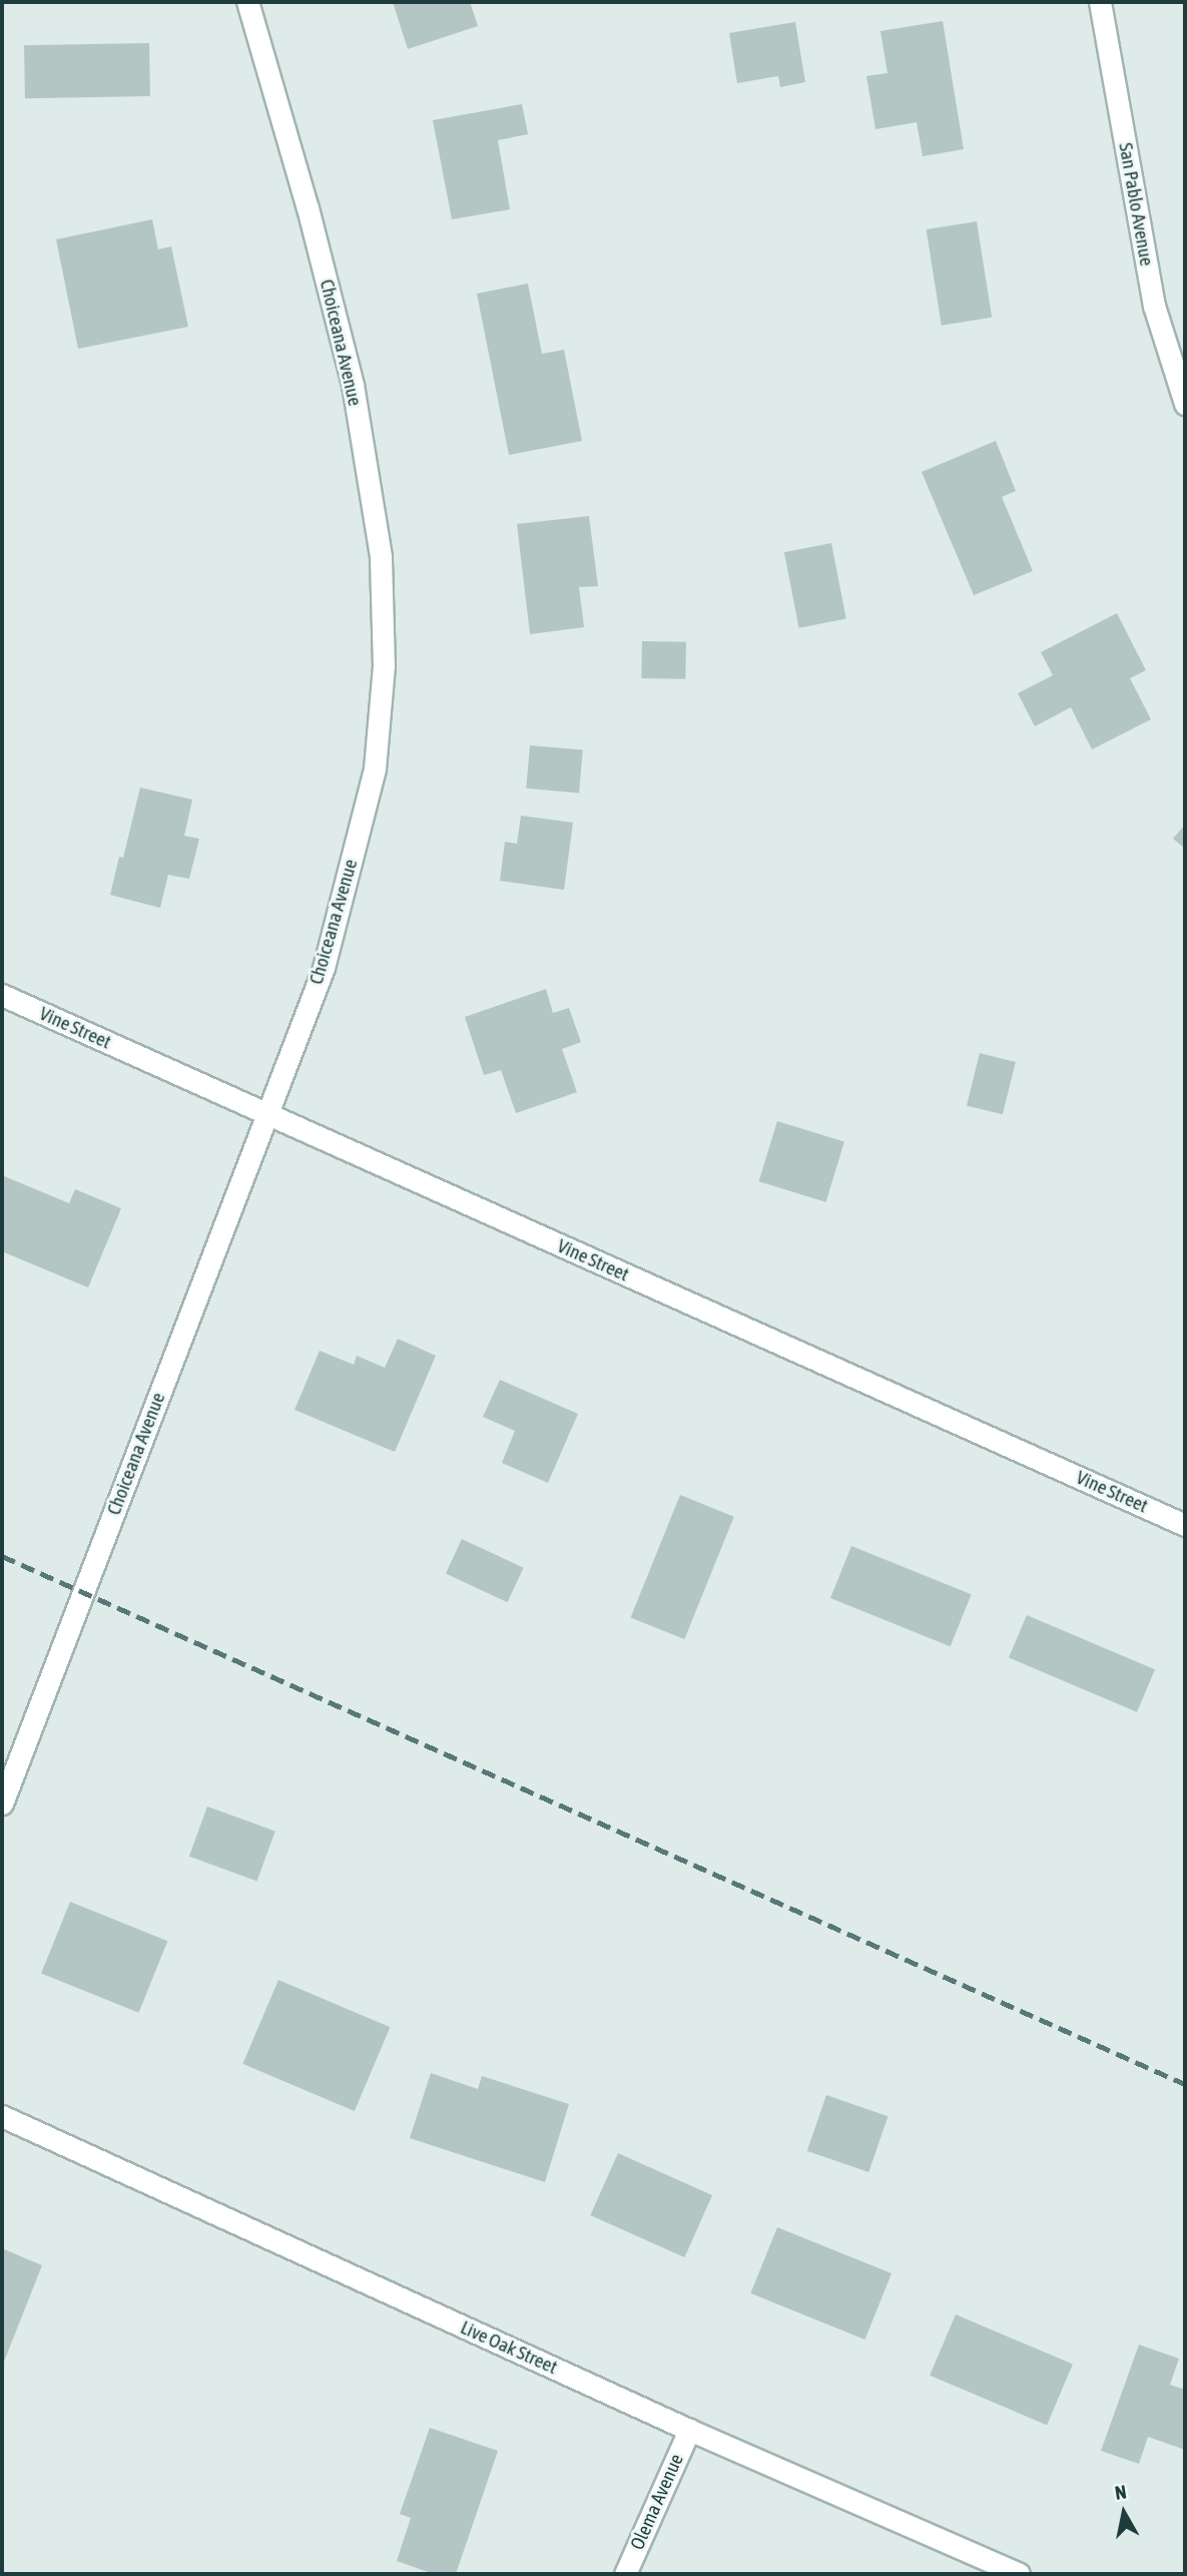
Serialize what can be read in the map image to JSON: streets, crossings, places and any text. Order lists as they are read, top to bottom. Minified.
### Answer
{"streets":{"street":["San Pablo Avenue","Choiceana Avenue","Vine Street","Live Oak Street","Olema Avenue"]},"crossings":[["Choiceana Avenue","Vine Street"],["Live Oak Street","Olema Avenue"]],"north":"top"}
